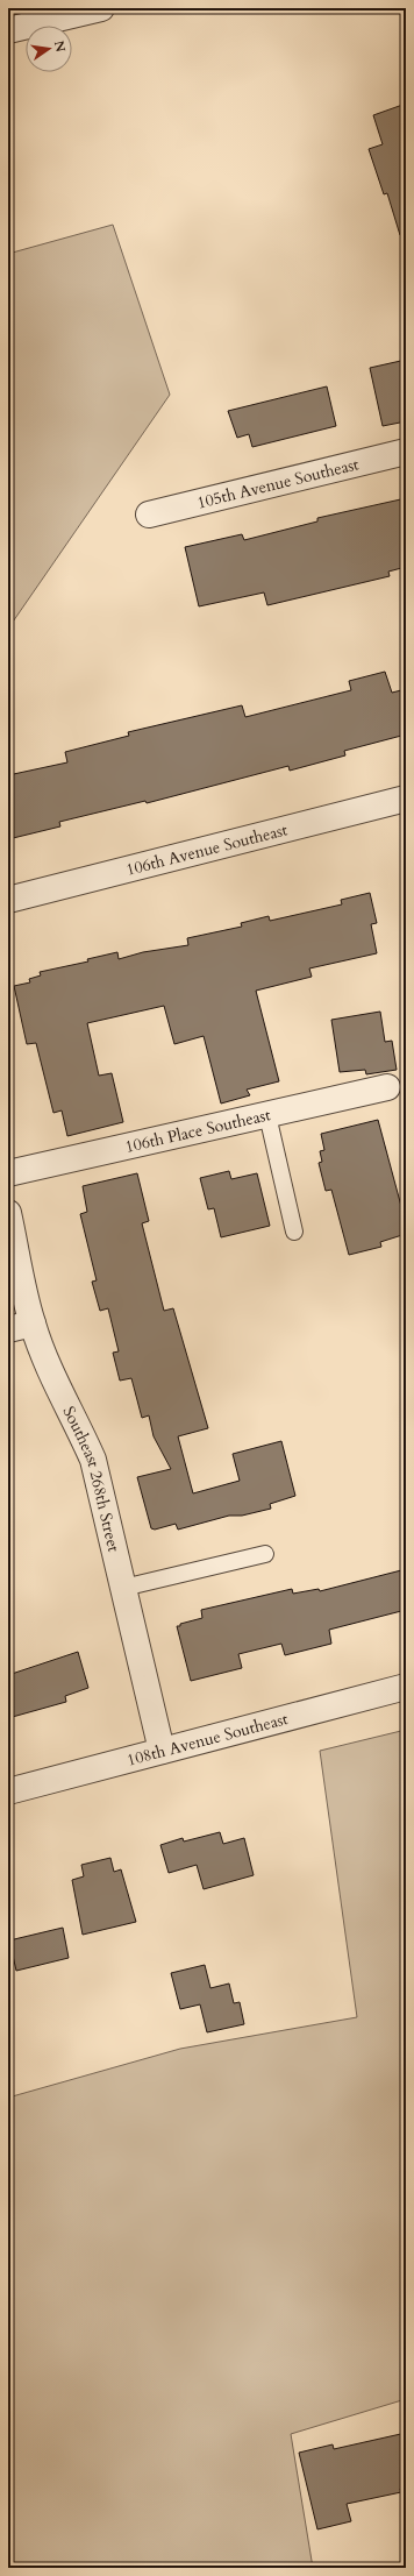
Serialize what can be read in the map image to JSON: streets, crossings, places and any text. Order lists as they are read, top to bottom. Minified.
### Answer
{"streets":{"street":["105th Avenue Southeast","106th Avenue Southeast","106th Place Southeast","Southeast 268th Street","108th Avenue Southeast"]},"crossings":[["Southeast 268th Street","108th Avenue Southeast"]],"north":"right"}
